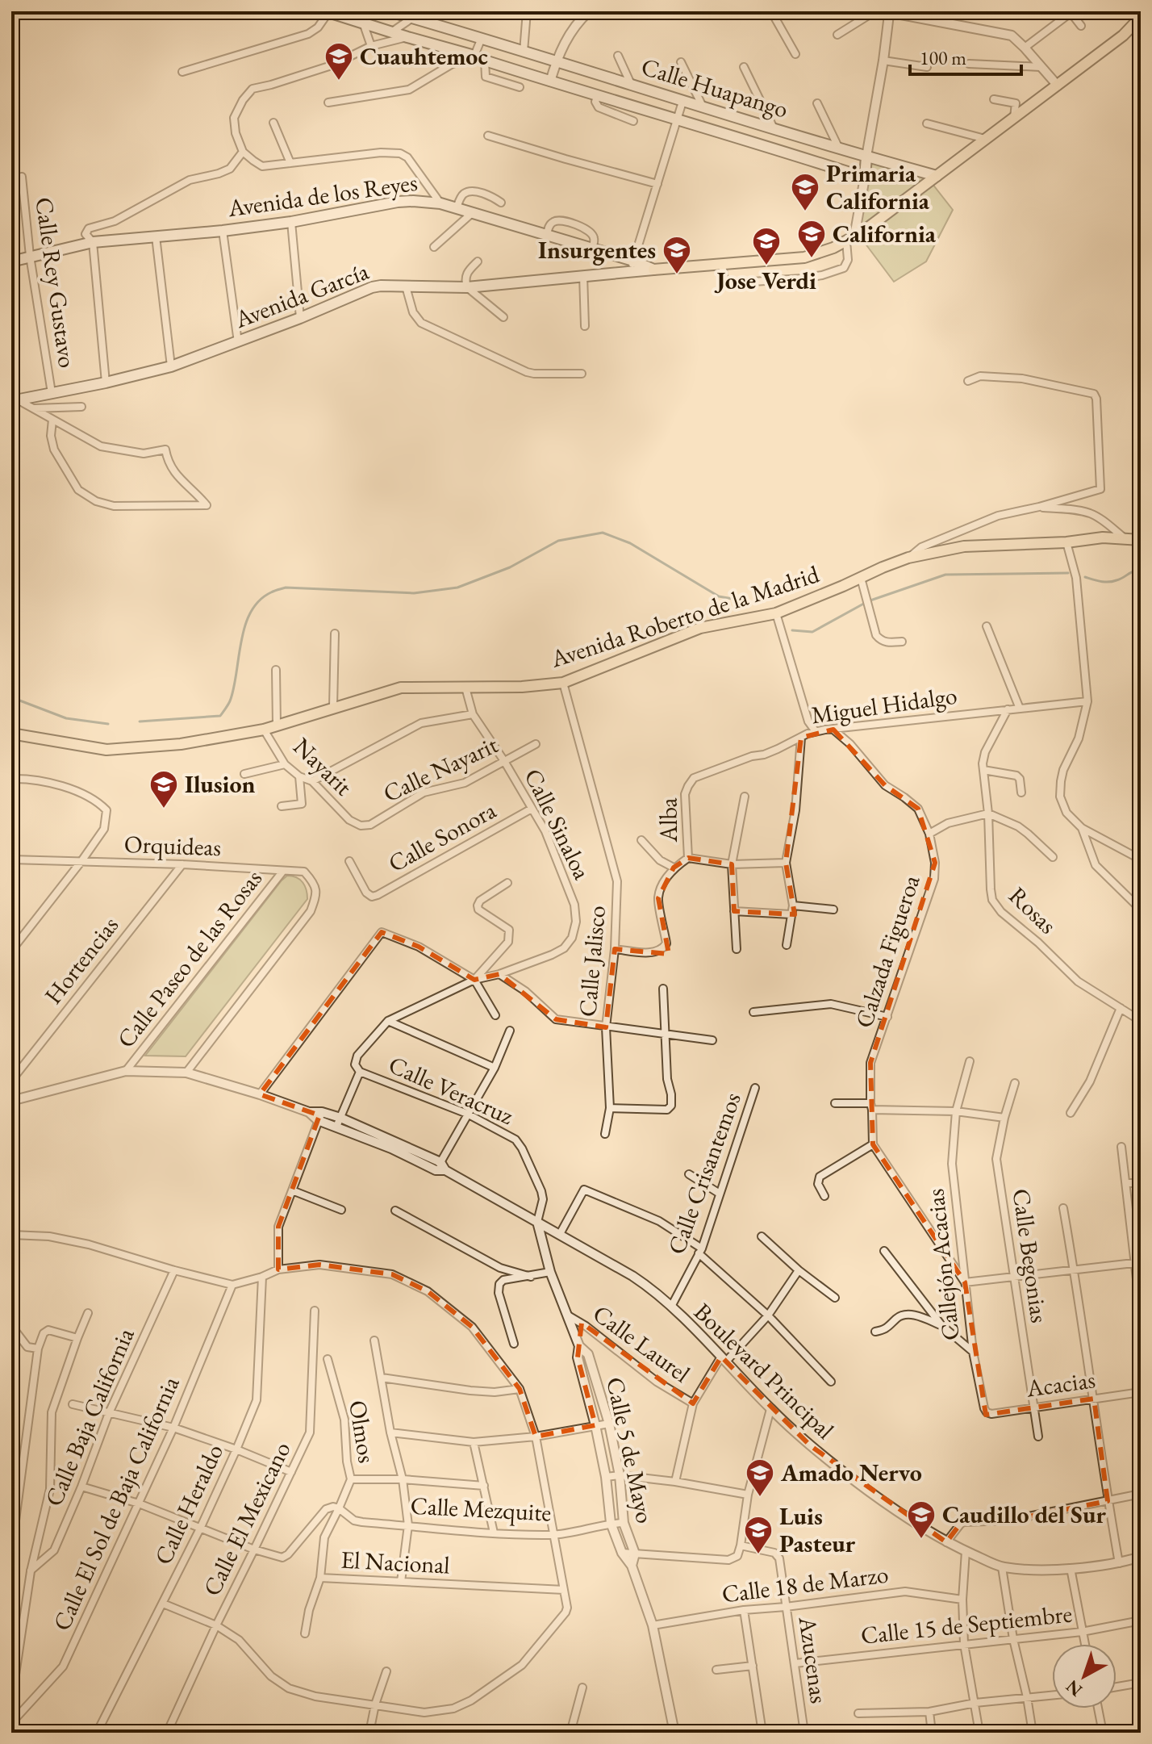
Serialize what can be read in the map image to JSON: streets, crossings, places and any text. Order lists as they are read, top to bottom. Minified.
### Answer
{"streets":{"main road":["Calle Huapango","Avenida de los Reyes","Avenida García","Avenida Roberto de la Madrid"],"street":["Calle Rey Gustavo","Miguel Hidalgo","Nayarit","Calle Nayarit","Alba","Calle Sinaloa","Calle Sonora","Orquideas","Rosas","Calzada Figueroa","Calle Paseo de las Rosas","Hortencias","Calle Jalisco","Calle Veracruz","Calle Crisantemos","Calle Begonias","Callejón Acacias","Calle Laurel","Boulevard Principal","Acacias","Calle Baja California","Olmos","Calle 5 de Mayo","Calle El Sol de Baja California","Calle Heraldo","Calle Mezquite","Calle El Mexicano","El Nacional","Calle 18 de Marzo","Calle 15 de Septiembre","Azucenas"]},"crossings":[["Calle Huapango","Avenida García"],["Avenida de los Reyes","Calle Rey Gustavo"],["Avenida de los Reyes","Avenida García"],["Calle Rey Gustavo","Avenida García"],["Avenida Roberto de la Madrid","Nayarit"],["Avenida Roberto de la Madrid","Calle Sinaloa"],["Avenida Roberto de la Madrid","Calle Jalisco"],["Miguel Hidalgo","Alba"],["Miguel Hidalgo","Rosas"],["Miguel Hidalgo","Calzada Figueroa"],["Nayarit","Calle Nayarit"],["Calle Nayarit","Calle Sinaloa"],["Calle Sinaloa","Calle Sonora"],["Orquideas","Calle Paseo de las Rosas"],["Orquideas","Hortencias"],["Orquideas","Boulevard Principal"],["Calle Paseo de las Rosas","Boulevard Principal"],["Calle Veracruz","Boulevard Principal"],["Calle Veracruz","Calle 5 de Mayo"],["Calle Crisantemos","Boulevard Principal"],["Calle Begonias","Acacias"],["Callejón Acacias","Acacias"],["Calle Laurel","Calle 5 de Mayo"],["Boulevard Principal","Calle 5 de Mayo"],["Calle Baja California","El Nacional"],["Olmos","Calle Mezquite"],["Olmos","El Nacional"],["Calle 5 de Mayo","Calle Mezquite"],["Calle 5 de Mayo","Calle 18 de Marzo"],["Calle El Sol de Baja California","El Nacional"],["Calle Heraldo","El Nacional"],["Calle Mezquite","El Nacional"],["Calle El Mexicano","El Nacional"],["Calle 18 de Marzo","Azucenas"],["Calle 15 de Septiembre","Azucenas"]],"places":{"school or university":["Cuauhtemoc","Primaria California","California","Jose Verdi","Insurgentes","Ilusion","Amado Nervo","Caudillo del Sur","Luis Pasteur"]},"scale_bar":"100 m","north":"bottom left"}
